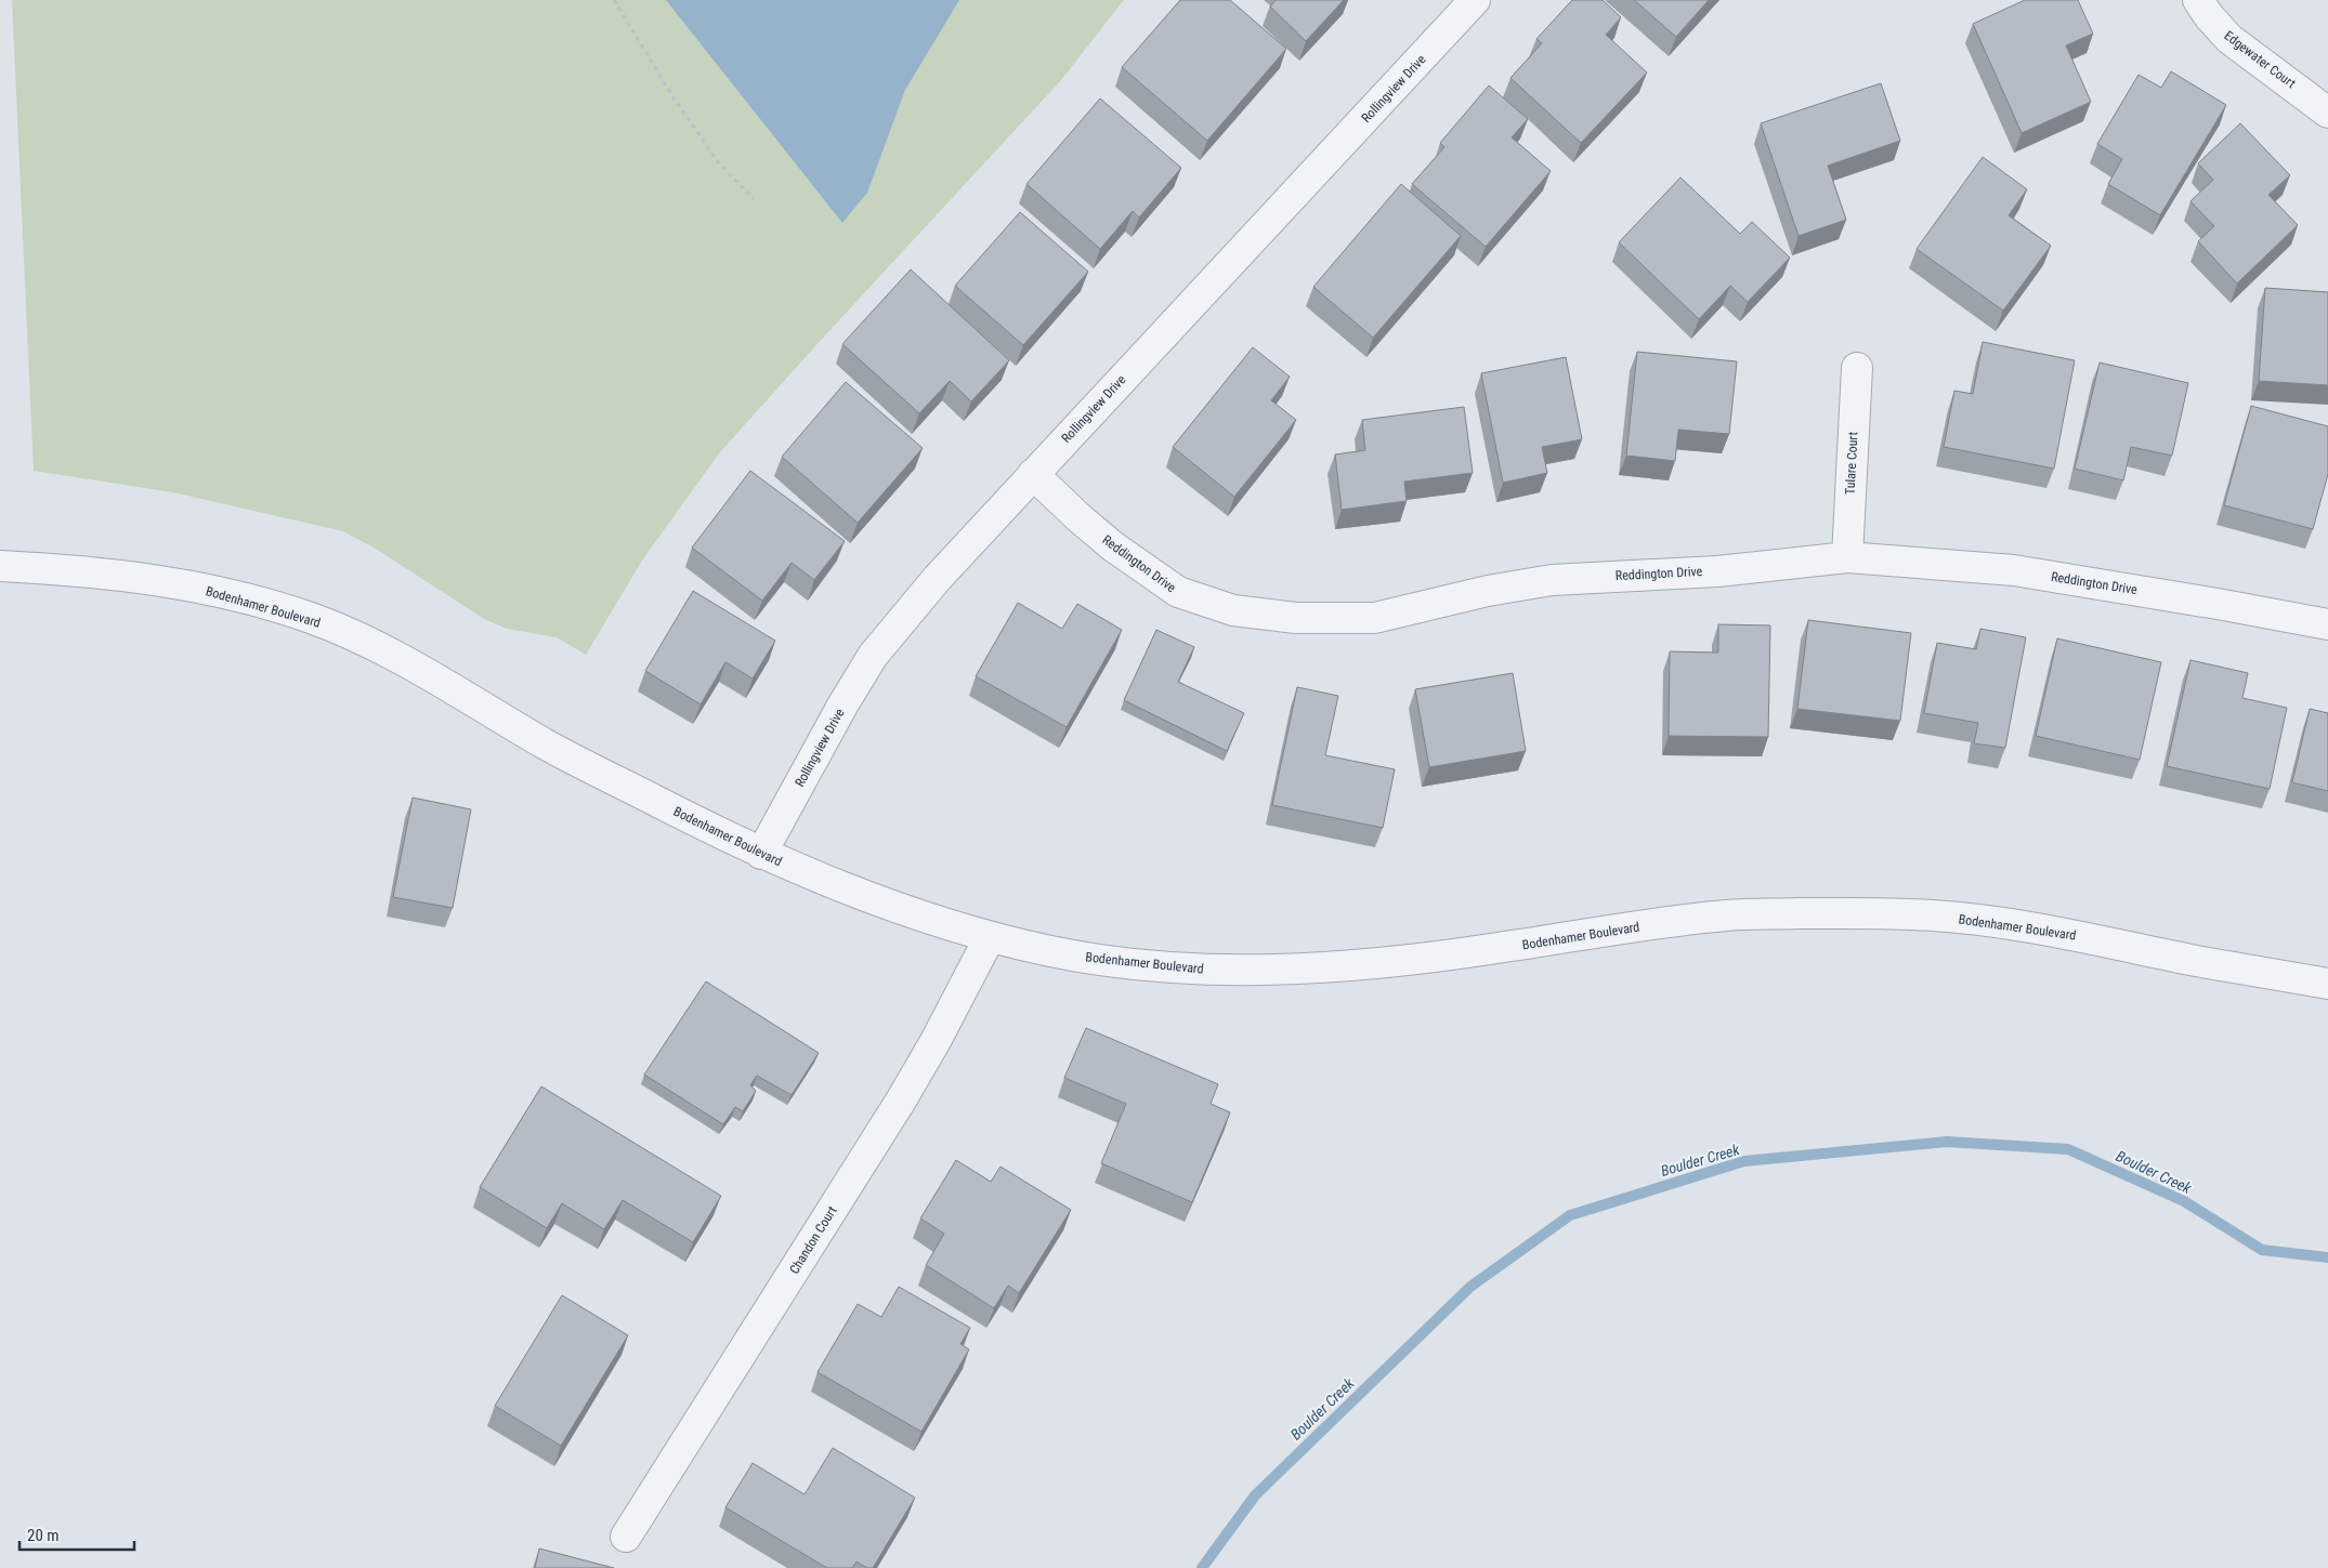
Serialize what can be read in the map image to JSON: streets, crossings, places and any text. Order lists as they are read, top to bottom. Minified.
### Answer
{"streets":{"street":["Edgewater Court","Rollingview Drive","Tulare Court","Reddington Drive","Bodenhamer Boulevard","Chandon Court"]},"crossings":[["Rollingview Drive","Reddington Drive"],["Rollingview Drive","Bodenhamer Boulevard"],["Tulare Court","Reddington Drive"],["Bodenhamer Boulevard","Chandon Court"]],"water":["Boulder Creek"],"scale_bar":"20 m"}
